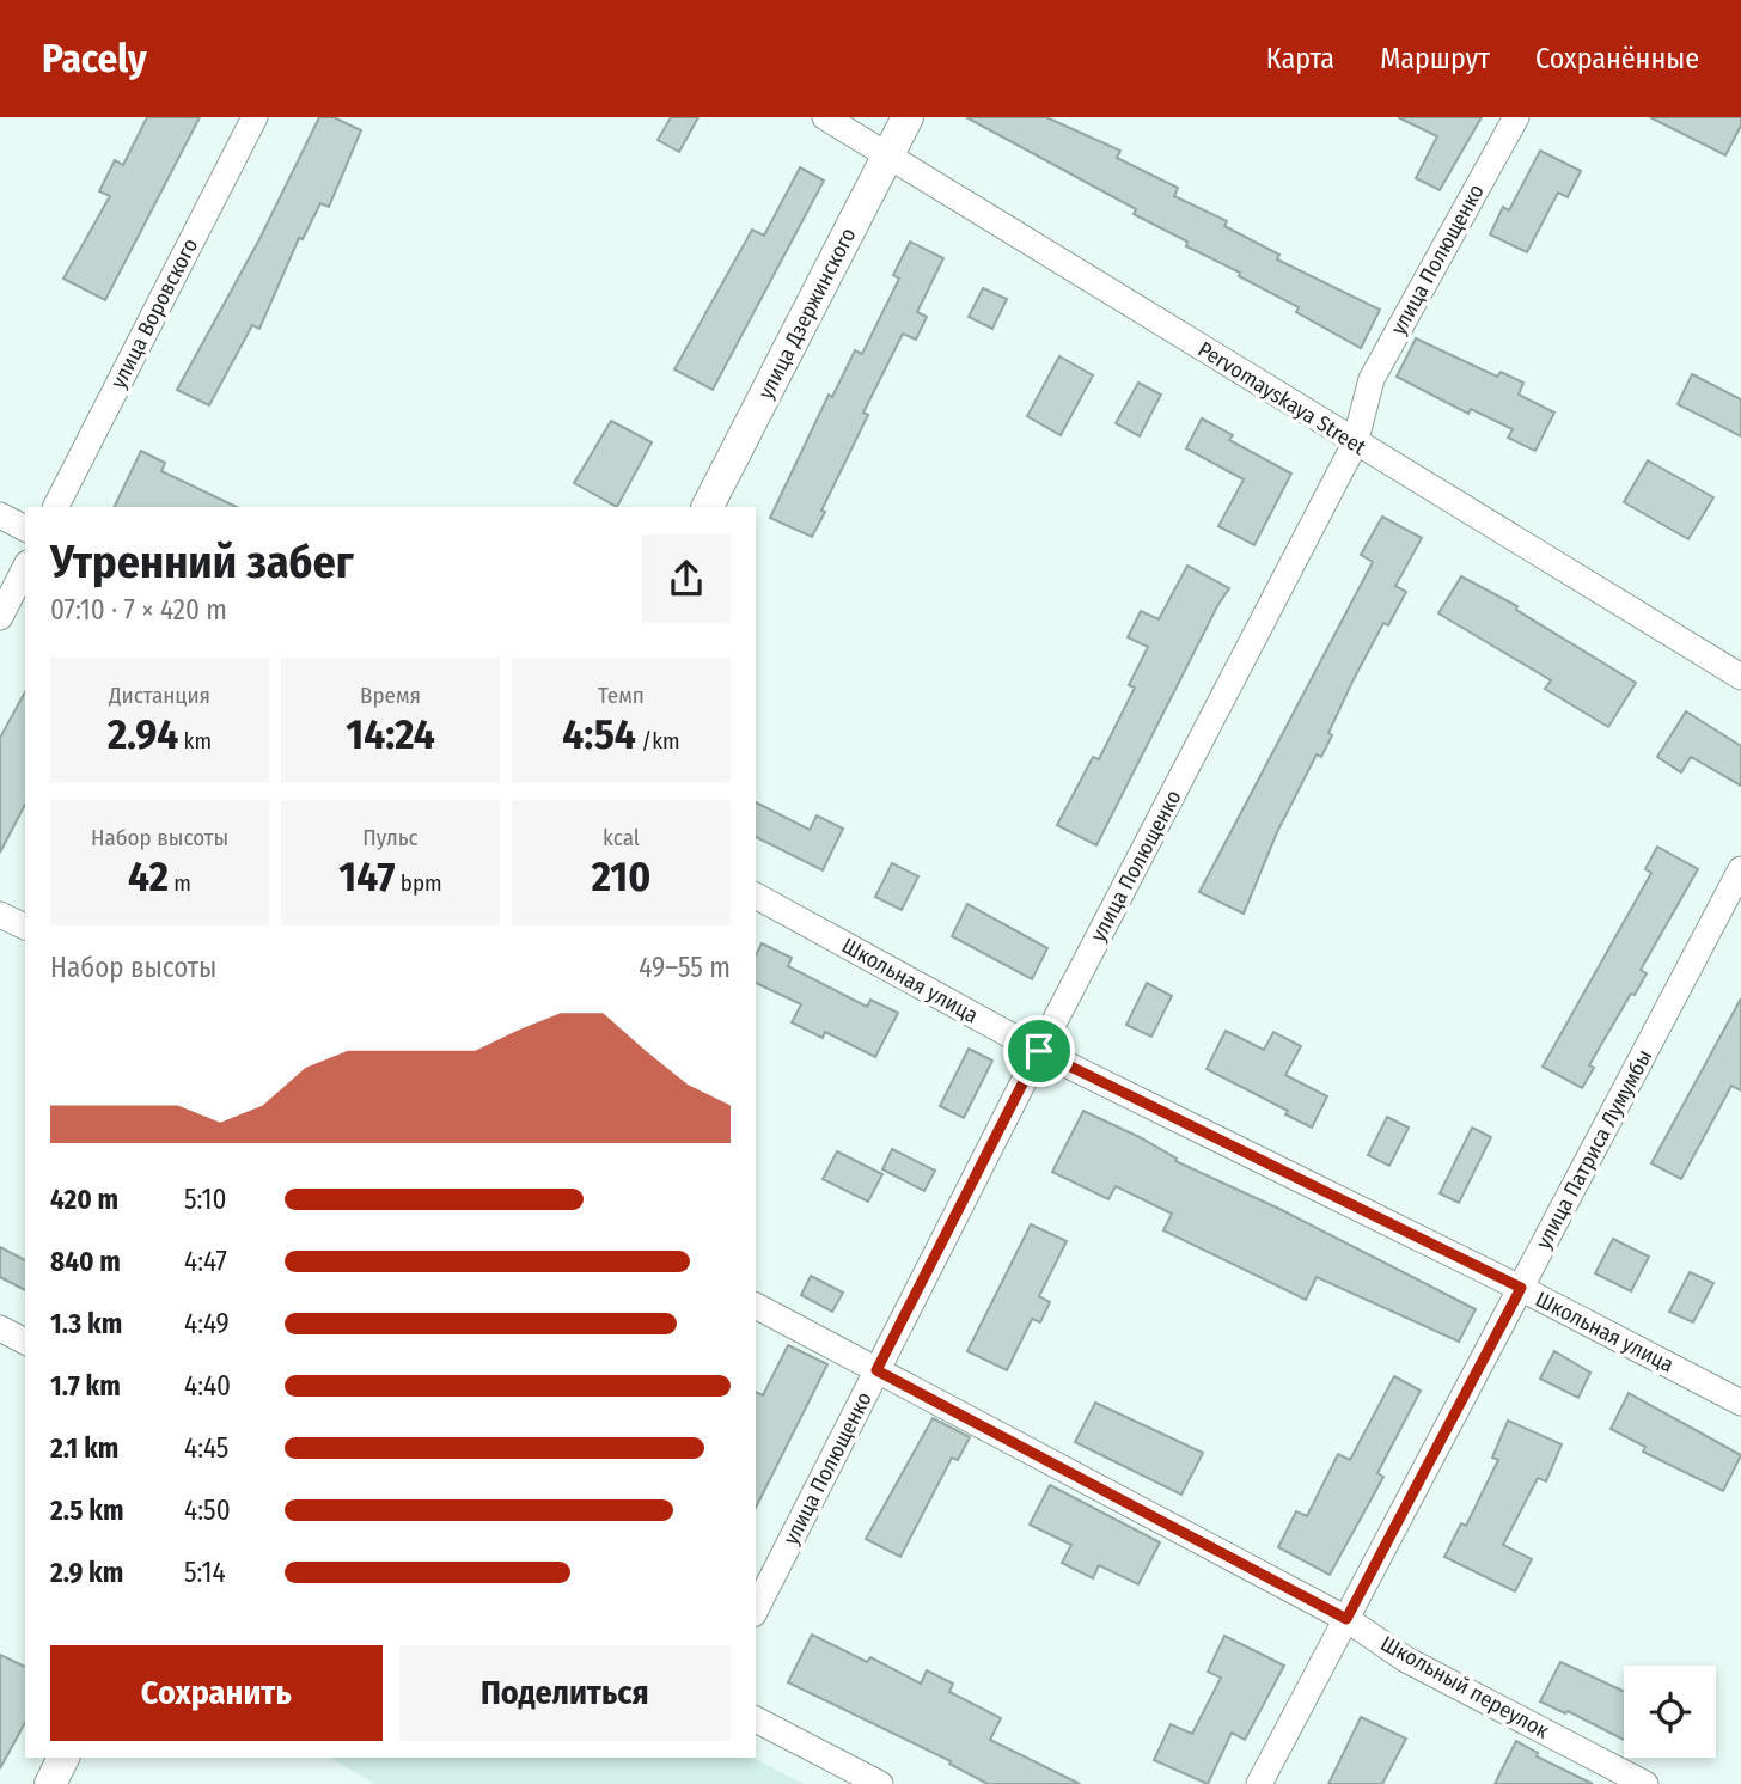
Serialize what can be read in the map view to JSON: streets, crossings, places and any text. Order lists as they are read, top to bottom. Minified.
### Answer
{"streets":{"street":["улица Полющенко","улица Воровского","улица Дзержинского","Pervomayskaya Street","Школьная улица","улица Патриса Лумумбы","Школьный переулок"]},"crossings":[["улица Полющенко","Pervomayskaya Street"],["улица Полющенко","Школьная улица"],["улица Полющенко","Школьный переулок"],["улица Дзержинского","Pervomayskaya Street"],["Школьная улица","улица Патриса Лумумбы"],["улица Патриса Лумумбы","Школьный переулок"]],"page":{"header":"Pacely","nav":["Карта","Маршрут","Сохранённые"],"heading":["Утренний забег","07:10 · 7 × 420 m"],"stats":[["Дистанция","2.94 km"],["Время","14:24"],["Темп","4:54 /km"],["Набор высоты","42 m"],["Пульс","147 bpm"],["kcal","210"]],"chart":["Набор высоты","49–55 m"],"list":[{"name":"420 m","note":"5:10"},{"name":"840 m","note":"4:47"},{"name":"1.3 km","note":"4:49"},{"name":"1.7 km","note":"4:40"},{"name":"2.1 km","note":"4:45"},{"name":"2.5 km","note":"4:50"},{"name":"2.9 km","note":"5:14"}],"buttons":["Сохранить","Поделиться"]}}
